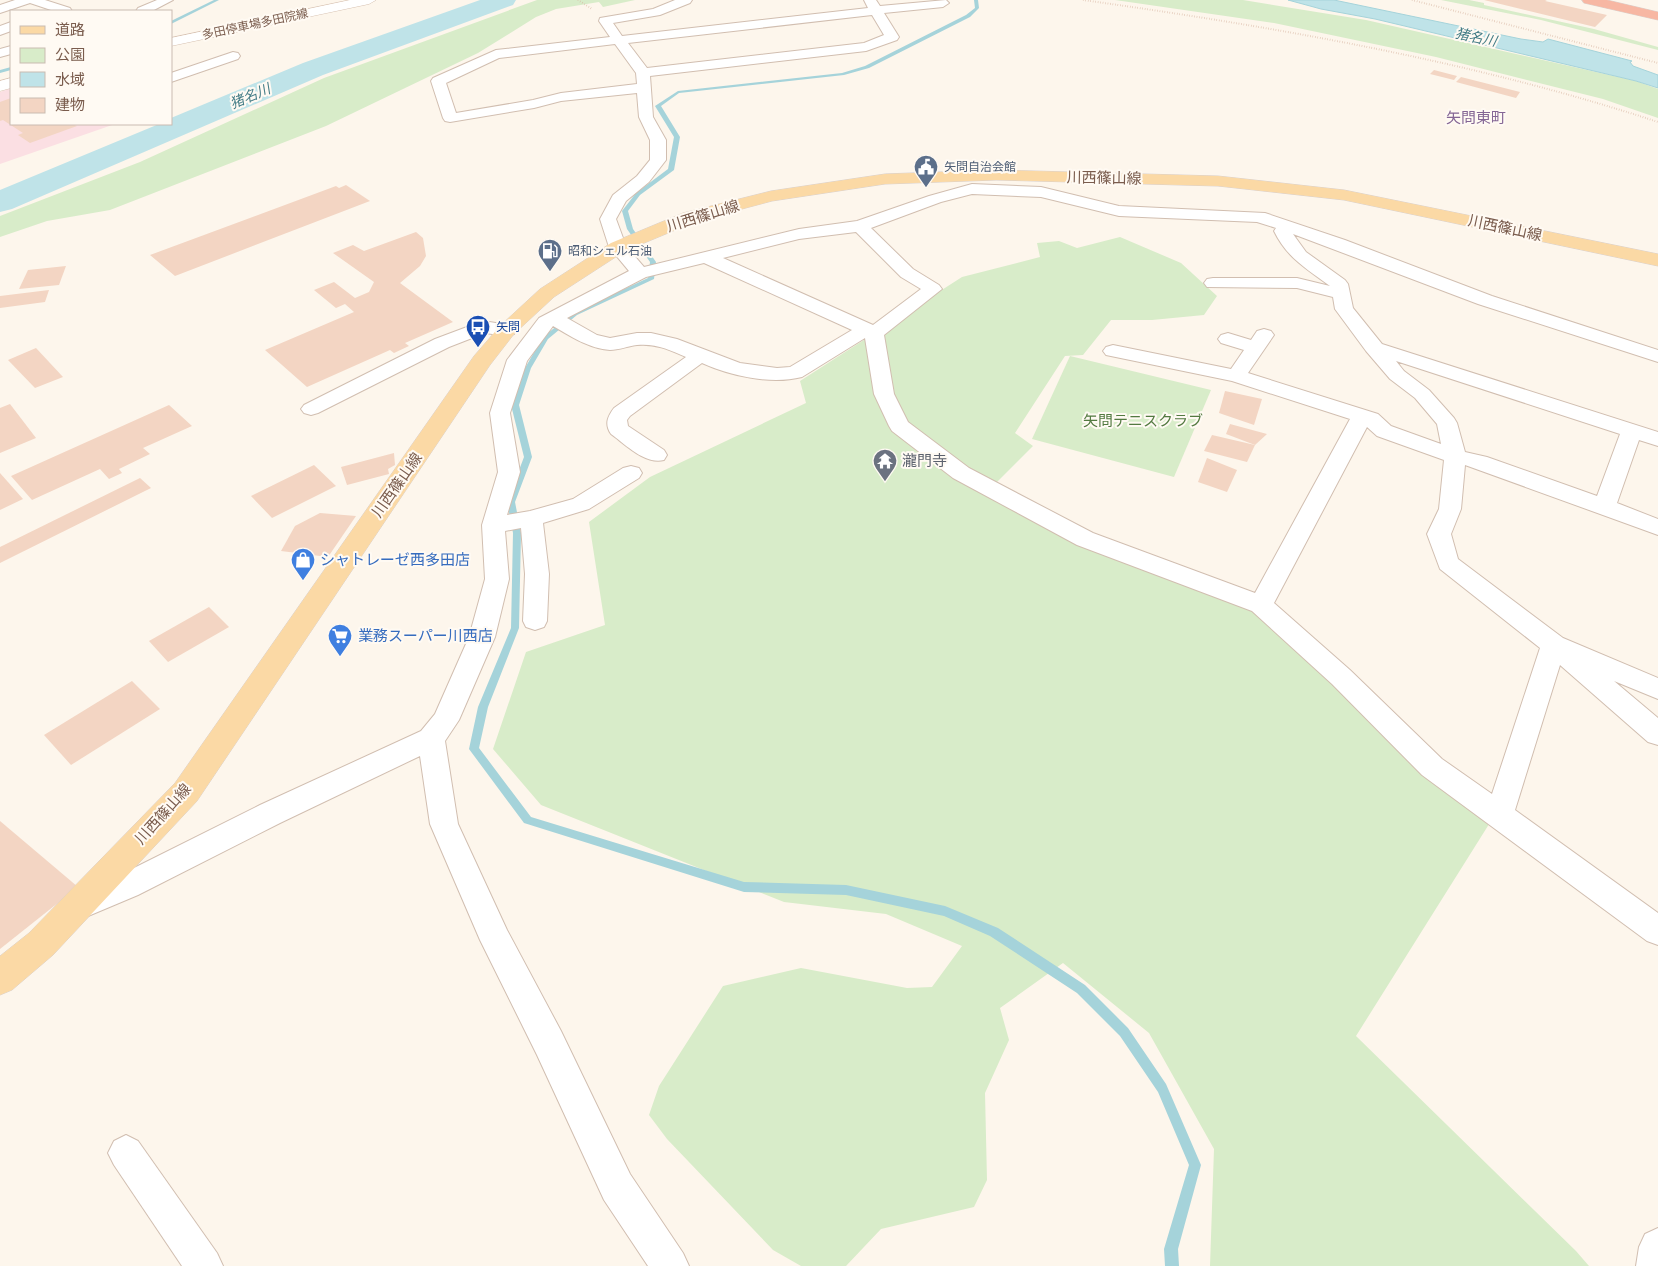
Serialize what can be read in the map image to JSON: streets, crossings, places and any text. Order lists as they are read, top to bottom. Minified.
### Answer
{"streets":{"main road":["多田停車場多田院線","川西篠山線"]},"districts":["矢問東町"],"water":["猪名川"],"parks":["矢問テニスクラブ"],"places":{"public building":["矢問自治会館"],"fuel station":["昭和シェル石油"],"bus stop":["矢問"],"temple":["瀧門寺"],"shop":["シャトレーゼ西多田店"],"supermarket":["業務スーパー川西店"]},"legend":["道路","公園","水域","建物"]}
